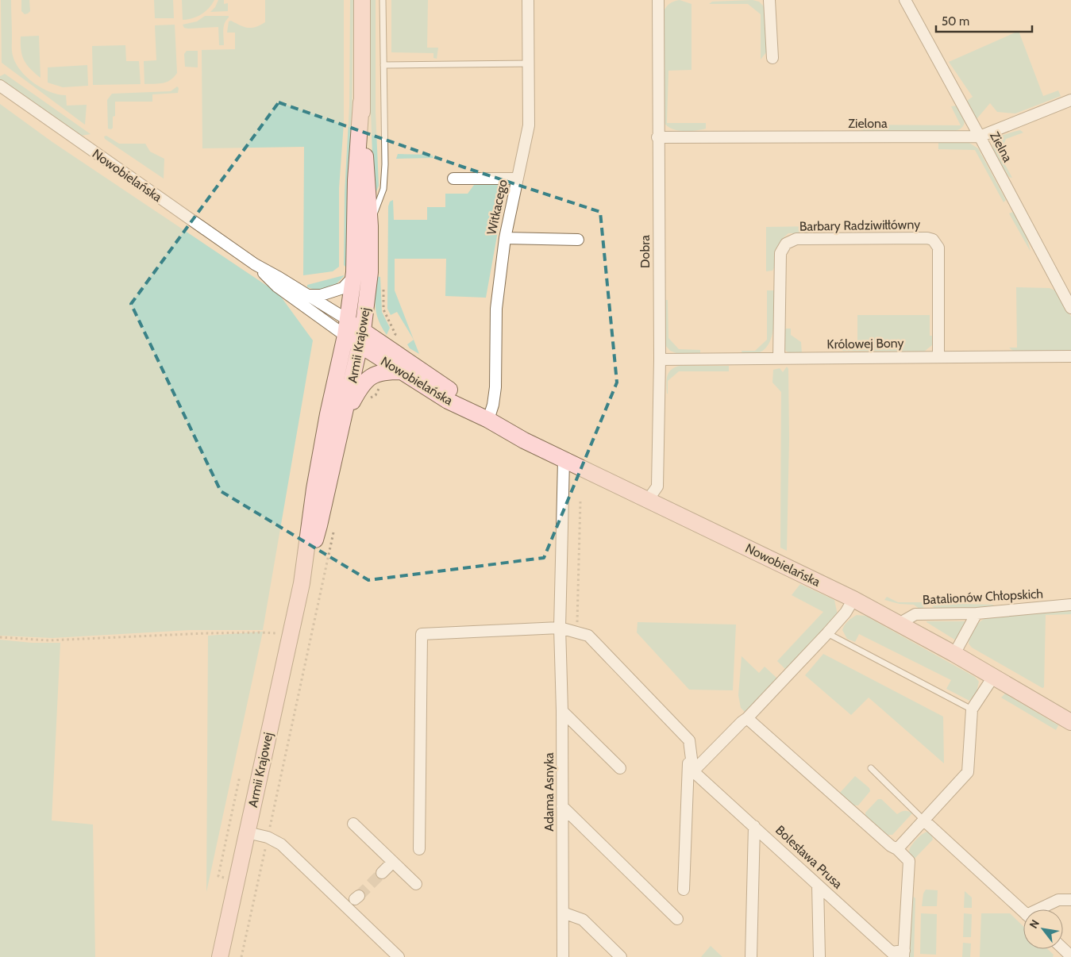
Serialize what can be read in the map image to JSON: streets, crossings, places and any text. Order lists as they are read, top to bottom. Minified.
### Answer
{"streets":{"street":["Zielona","Zielna","Nowobielańska","Witkacego","Barbary Radziwiłłówny","Dobra","Królowej Bony","Armii Krajowej","Batalionów Chłopskich","Adama Asnyka","Bolesława Prusa"]},"crossings":[["Zielona","Zielna"],["Zielona","Dobra"],["Nowobielańska","Witkacego"],["Nowobielańska","Dobra"],["Nowobielańska","Armii Krajowej"],["Nowobielańska","Batalionów Chłopskich"],["Nowobielańska","Adama Asnyka"],["Barbary Radziwiłłówny","Królowej Bony"],["Dobra","Królowej Bony"]],"scale_bar":"50 m","north":"top left"}
